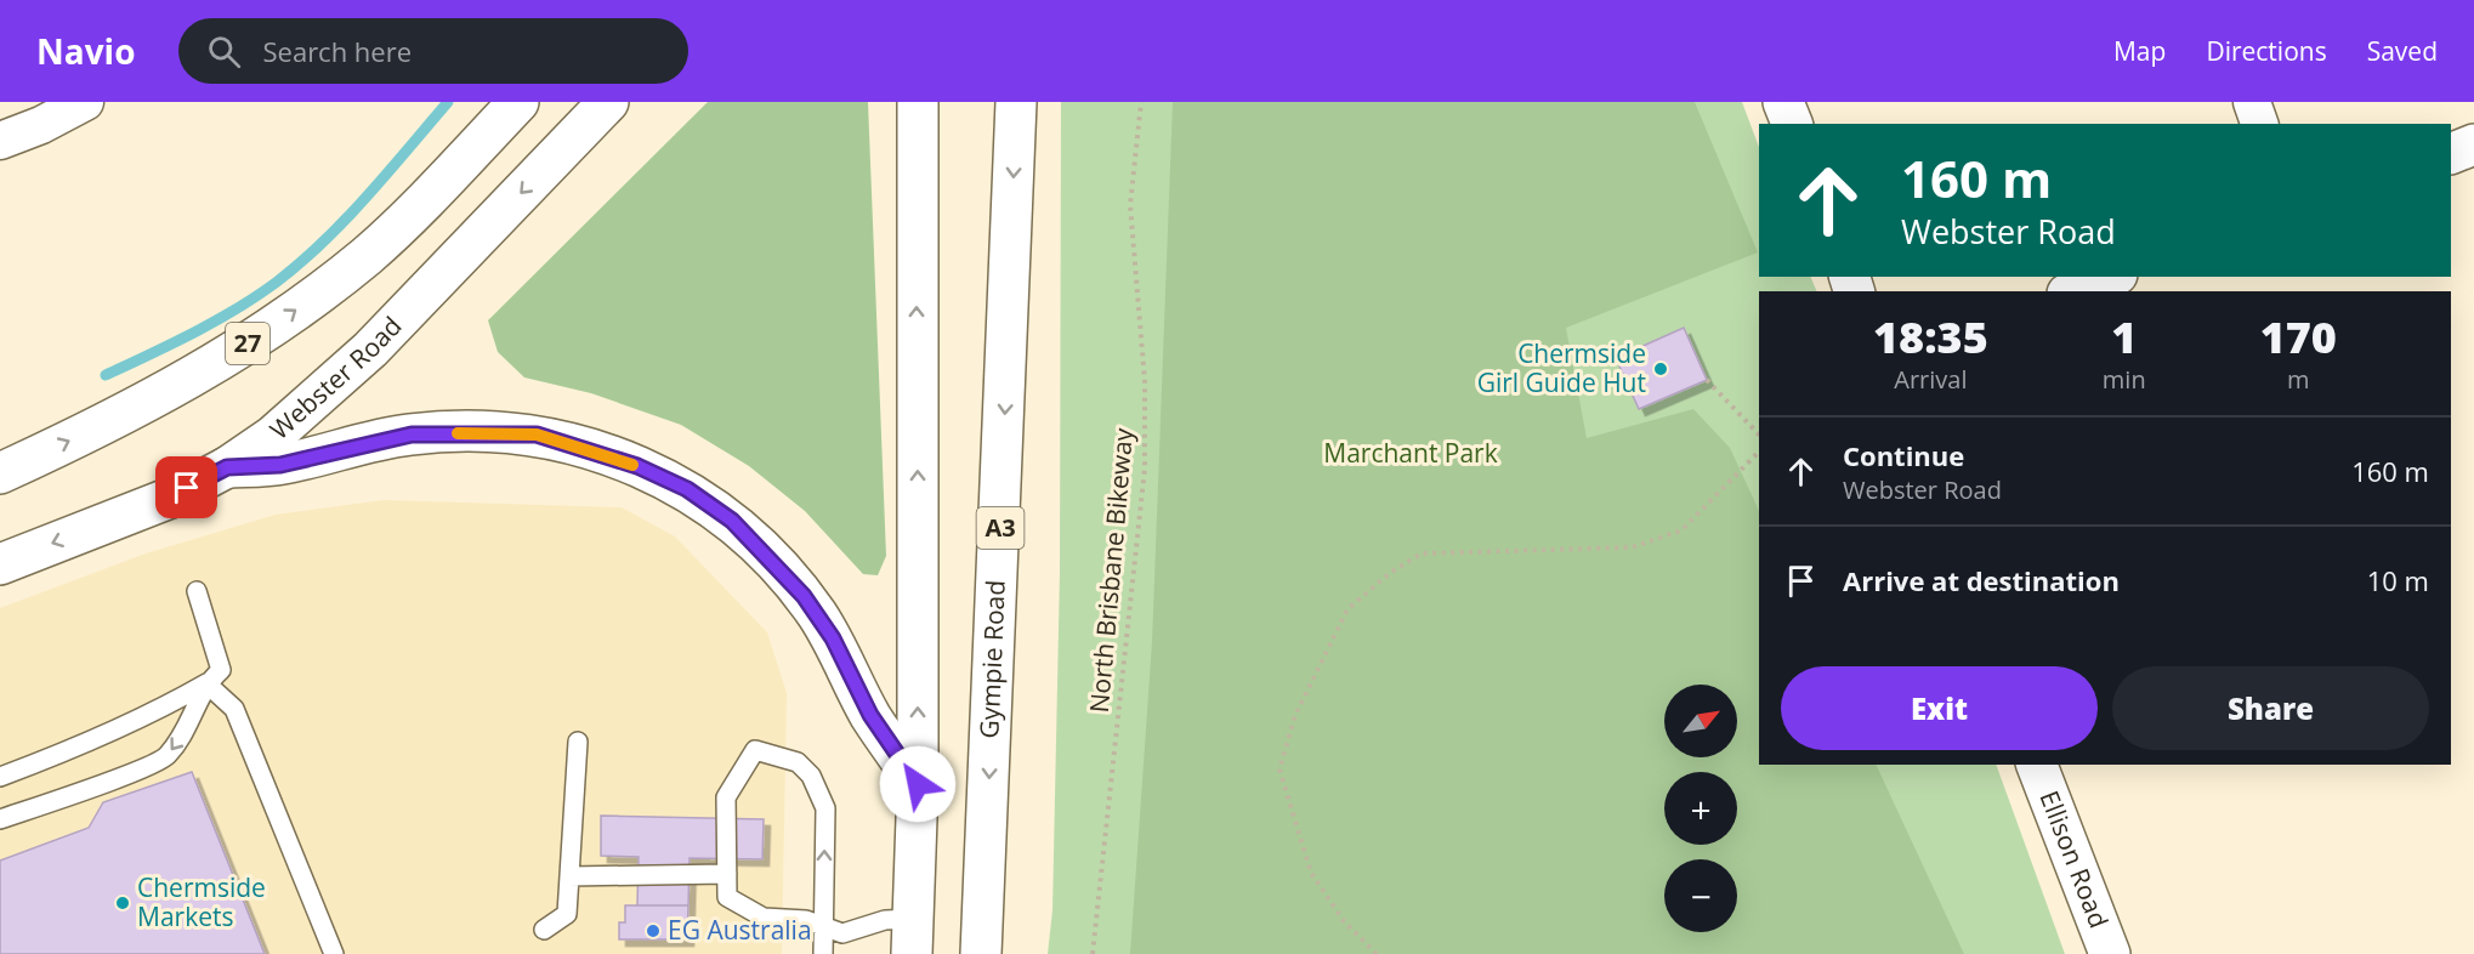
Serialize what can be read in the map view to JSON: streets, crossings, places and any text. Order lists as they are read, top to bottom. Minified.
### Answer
{"streets":{"main road":["27","Webster Road","A3","Gympie Road","Ellison Road"],"path":["North Brisbane Bikeway"]},"parks":["Marchant Park"],"places":["Chermside Girl Guide Hut","Chermside Markets","EG Australia"],"north":"top right","page":{"header":"Navio","search":"Search here","nav":["Map","Directions","Saved"],"turn":["160 m","Webster Road"],"eta":["18:35","Arrival","1","min","170","m"],"list":[{"name":"Continue","note":"Webster Road","value":"160 m"},{"name":"Arrive at destination","value":"10 m"}],"buttons":["Exit","Share"],"map_buttons":["+","−"]}}
